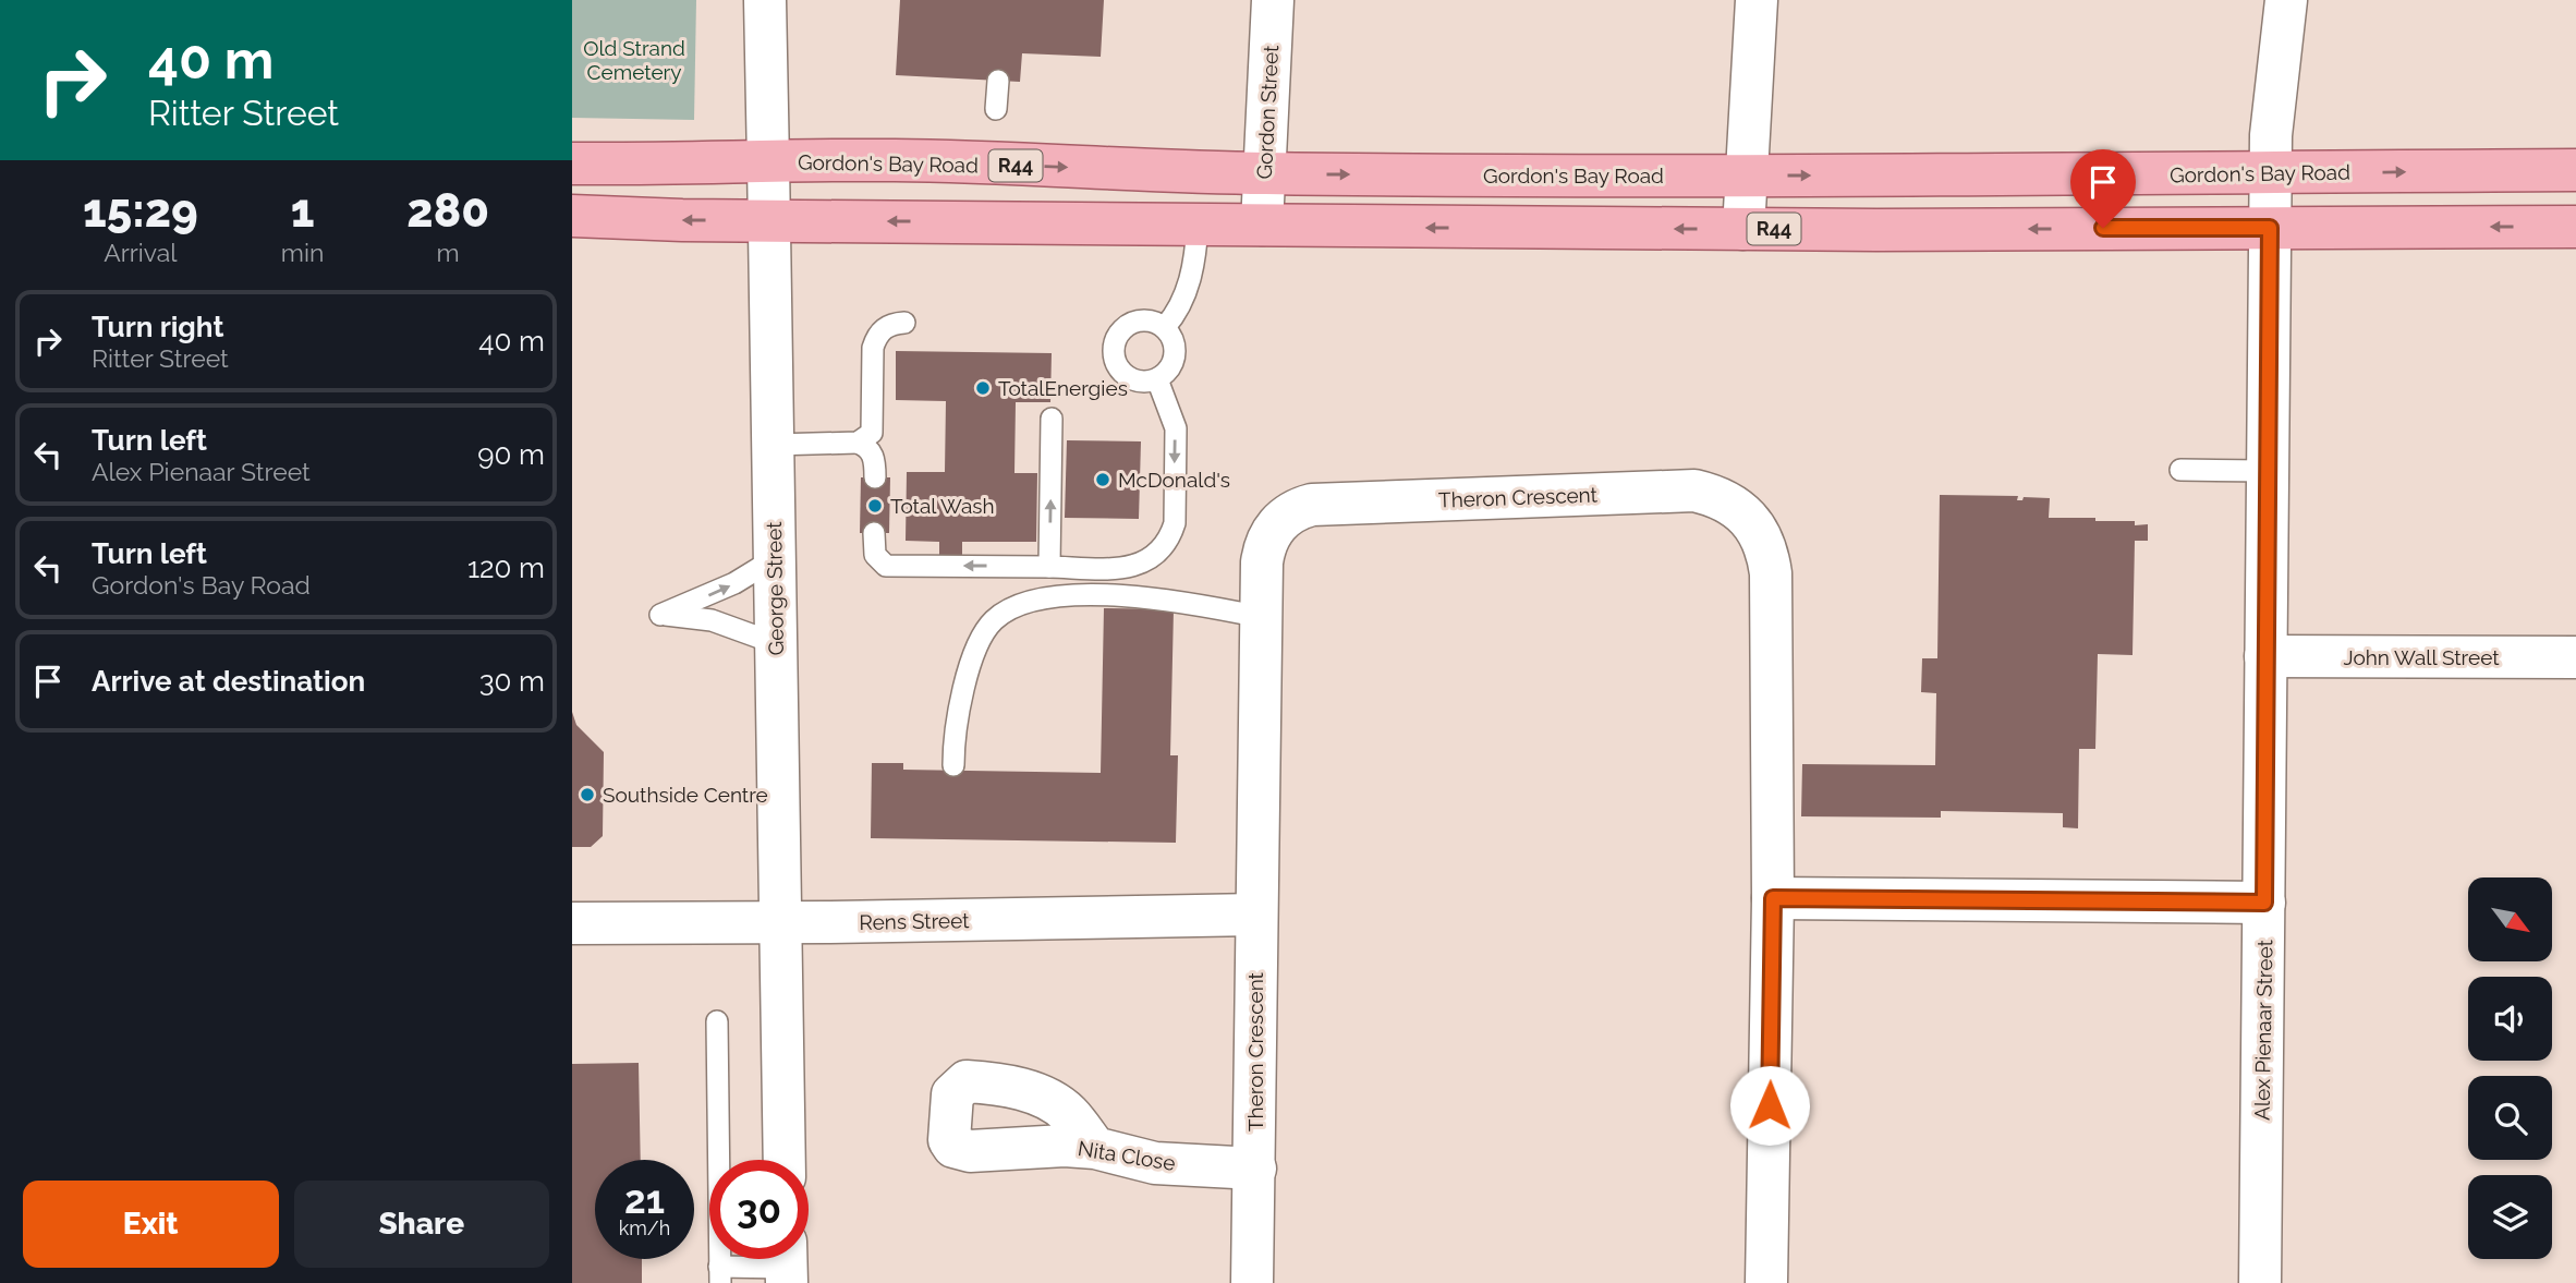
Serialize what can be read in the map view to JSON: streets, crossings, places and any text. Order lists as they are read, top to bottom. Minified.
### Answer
{"streets":{"main road":["Gordon's Bay Road","R44"],"street":["Gordon Street","Theron Crescent","George Street","John Wall Street","Rens Street","Alex Pienaar Street","Nita Close"]},"crossings":[["Gordon Street","Gordon's Bay Road"],["Gordon Street","R44"],["Gordon's Bay Road","George Street"],["Gordon's Bay Road","Alex Pienaar Street"],["R44","George Street"],["R44","Alex Pienaar Street"],["Theron Crescent","Rens Street"],["Theron Crescent","Nita Close"],["George Street","Rens Street"],["John Wall Street","Alex Pienaar Street"]],"parks":["Old Strand Cemetery"],"places":["TotalEnergies","McDonald's","Total Wash","Southside Centre"],"north":"bottom right","page":{"turn":["40 m","Ritter Street"],"eta":["15:29","Arrival","1","min","280","m"],"list":[{"name":"Turn right","note":"Ritter Street","value":"40 m"},{"name":"Turn left","note":"Alex Pienaar Street","value":"90 m"},{"name":"Turn left","note":"Gordon's Bay Road","value":"120 m"},{"name":"Arrive at destination","value":"30 m"}],"speed":"21 km/h","limit":"30","buttons":["Exit","Share"]}}
